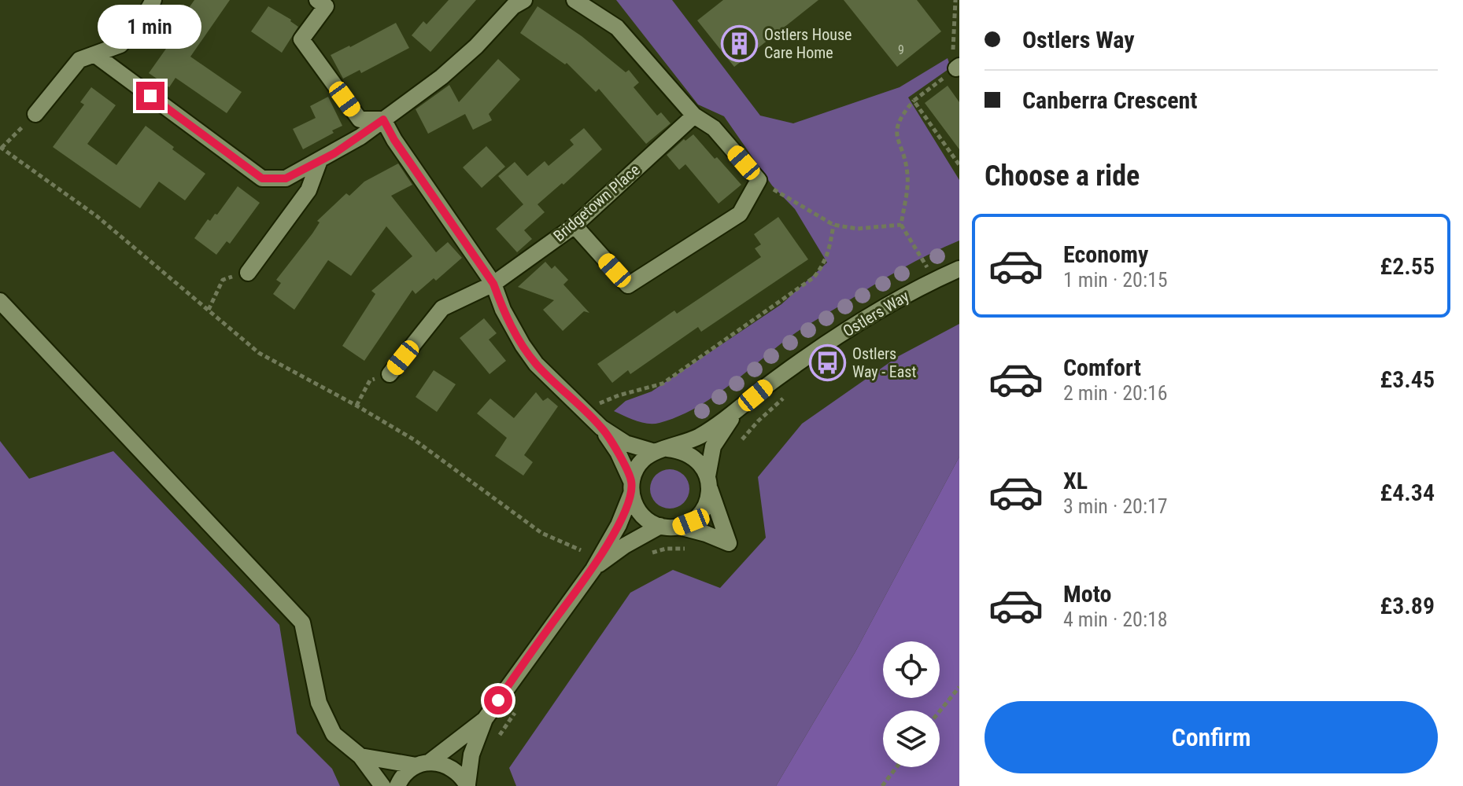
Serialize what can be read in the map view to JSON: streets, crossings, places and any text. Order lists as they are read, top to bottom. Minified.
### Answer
{"streets":{"street":["Bridgetown Place","Ostlers Way"]},"places":{"building":["Ostlers House Care Home"],"bus stop":["Ostlers Way - East"]},"house_numbers":["9"],"page":{"banner":["Ostlers Way","Canberra Crescent"],"bubble":"1 min","heading":"Choose a ride","list":[{"name":"Economy","note":"1 min · 20:15","value":"£2.55"},{"name":"Comfort","note":"2 min · 20:16","value":"£3.45"},{"name":"XL","note":"3 min · 20:17","value":"£4.34"},{"name":"Moto","note":"4 min · 20:18","value":"£3.89"}],"buttons":"Confirm"}}
